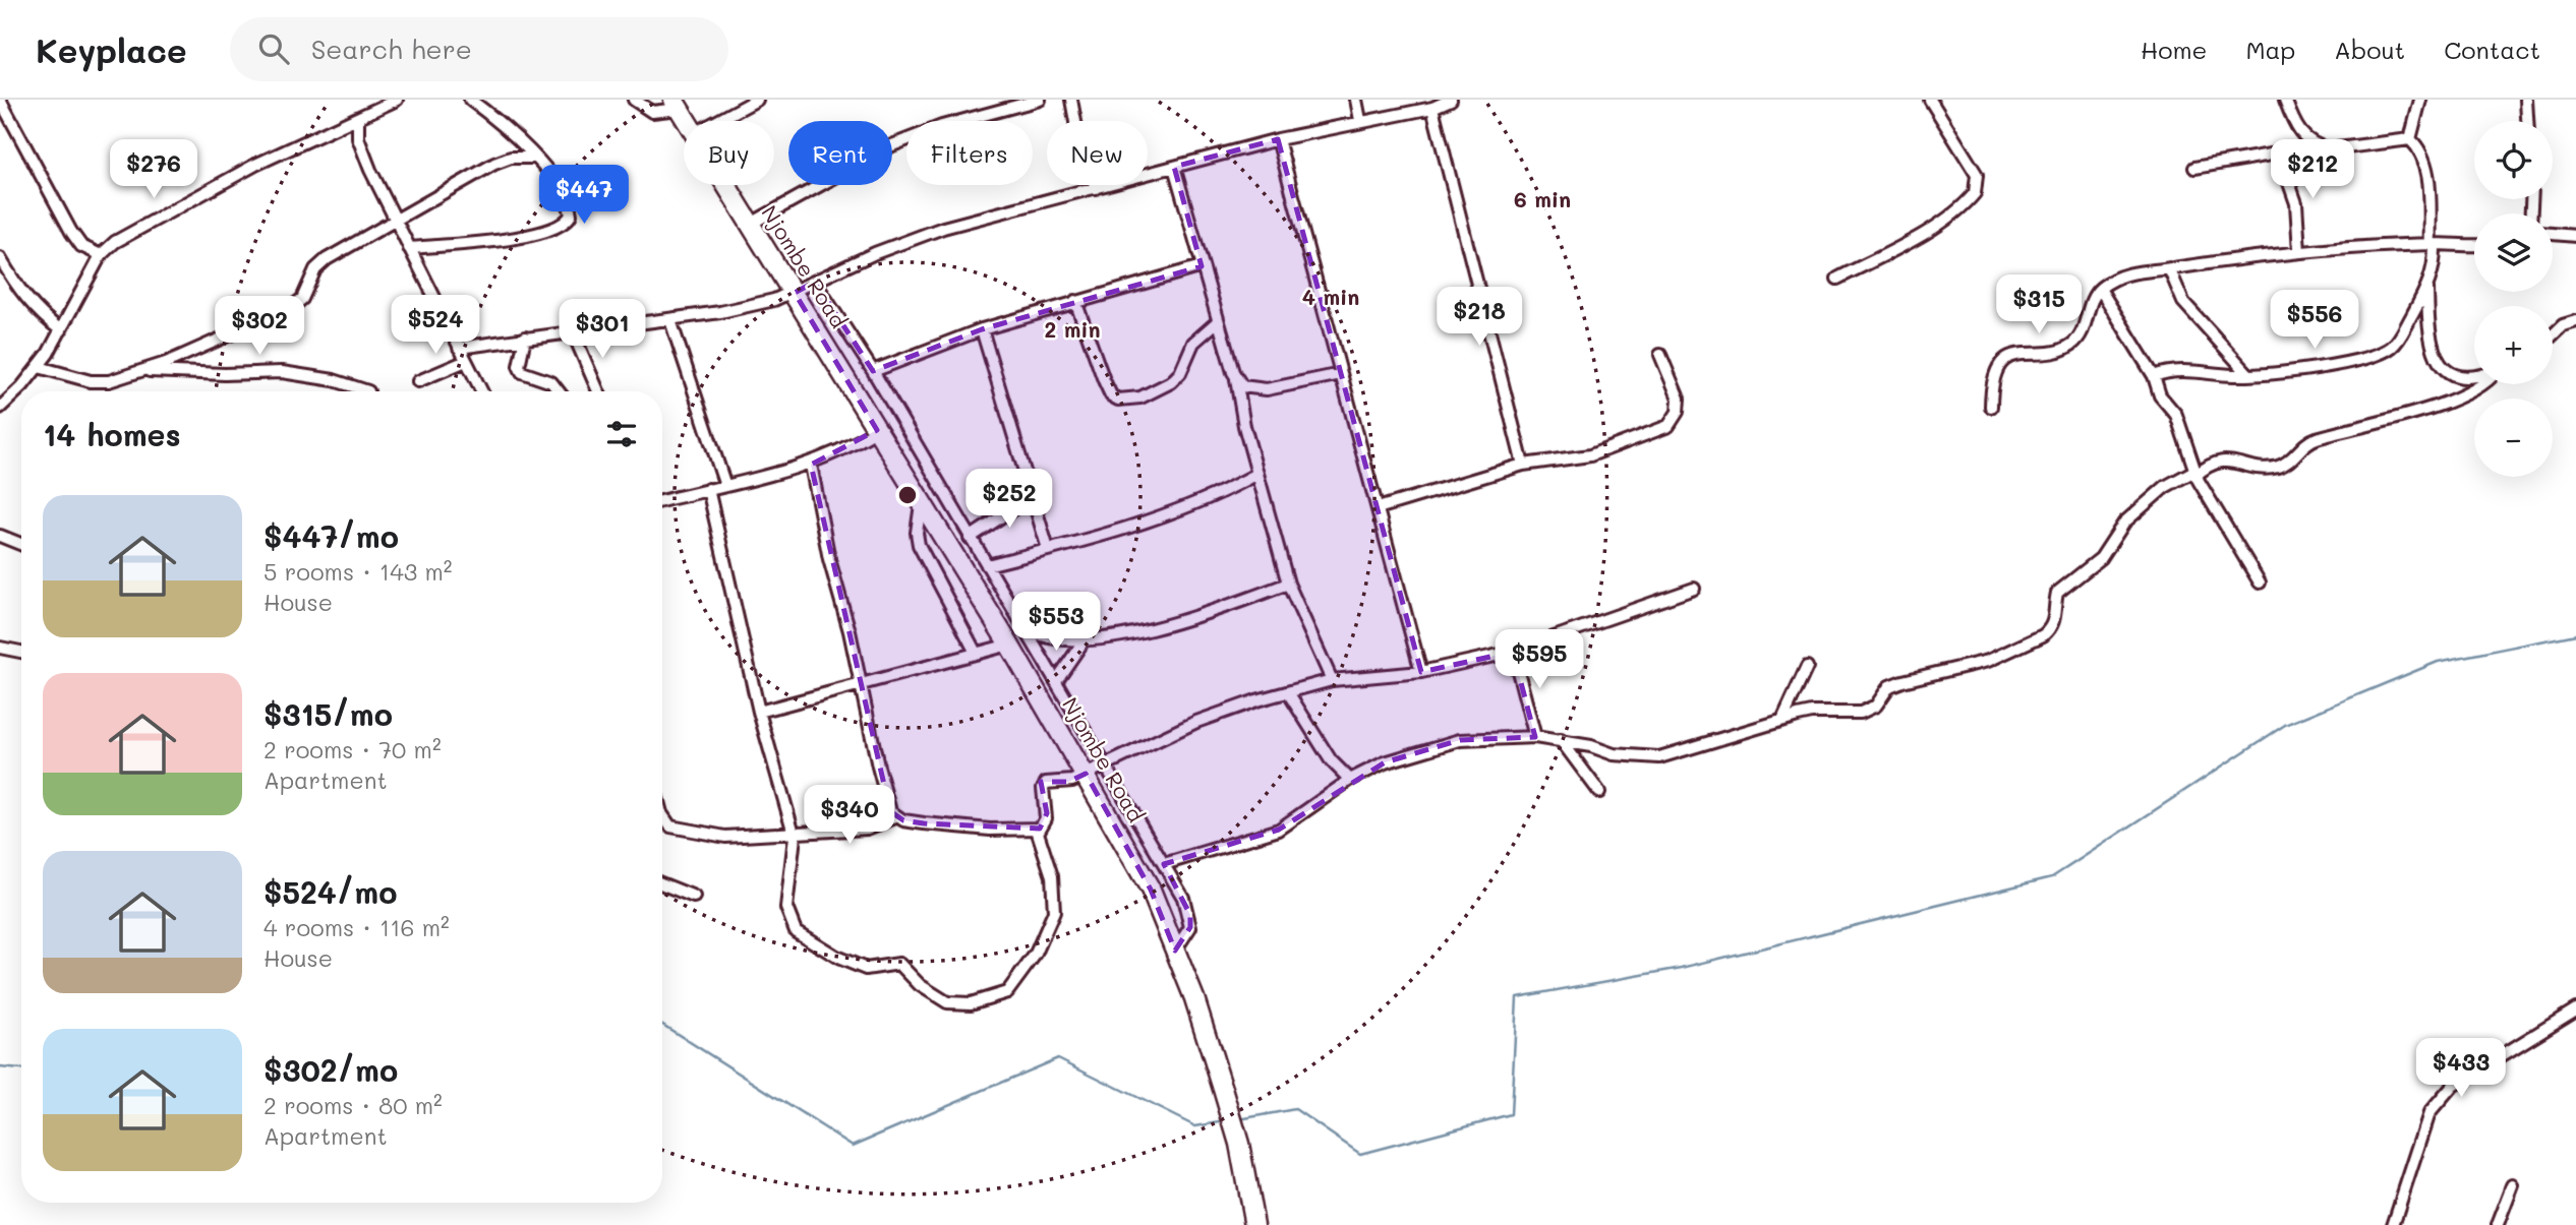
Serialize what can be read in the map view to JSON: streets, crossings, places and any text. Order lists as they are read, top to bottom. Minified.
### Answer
{"streets":{"highway":["Njombe Road"]},"page":{"header":"Keyplace","search":"Search here","nav":["Home","Map","About","Contact"],"map_buttons":["+","−"],"chip":["Buy","Rent","Filters","New"],"price":["$276","$212","$447","$315","$218","$556","$524","$302","$301","$252","$553","$595","$340","$433"],"heading":"14 homes","list":[{"name":"$447/mo","note":"5 rooms · 143 m² · House"},{"name":"$315/mo","note":"2 rooms · 70 m² · Apartment"},{"name":"$524/mo","note":"4 rooms · 116 m² · House"},{"name":"$302/mo","note":"2 rooms · 80 m² · Apartment"}]},"rings":["6 min","4 min","2 min"]}
